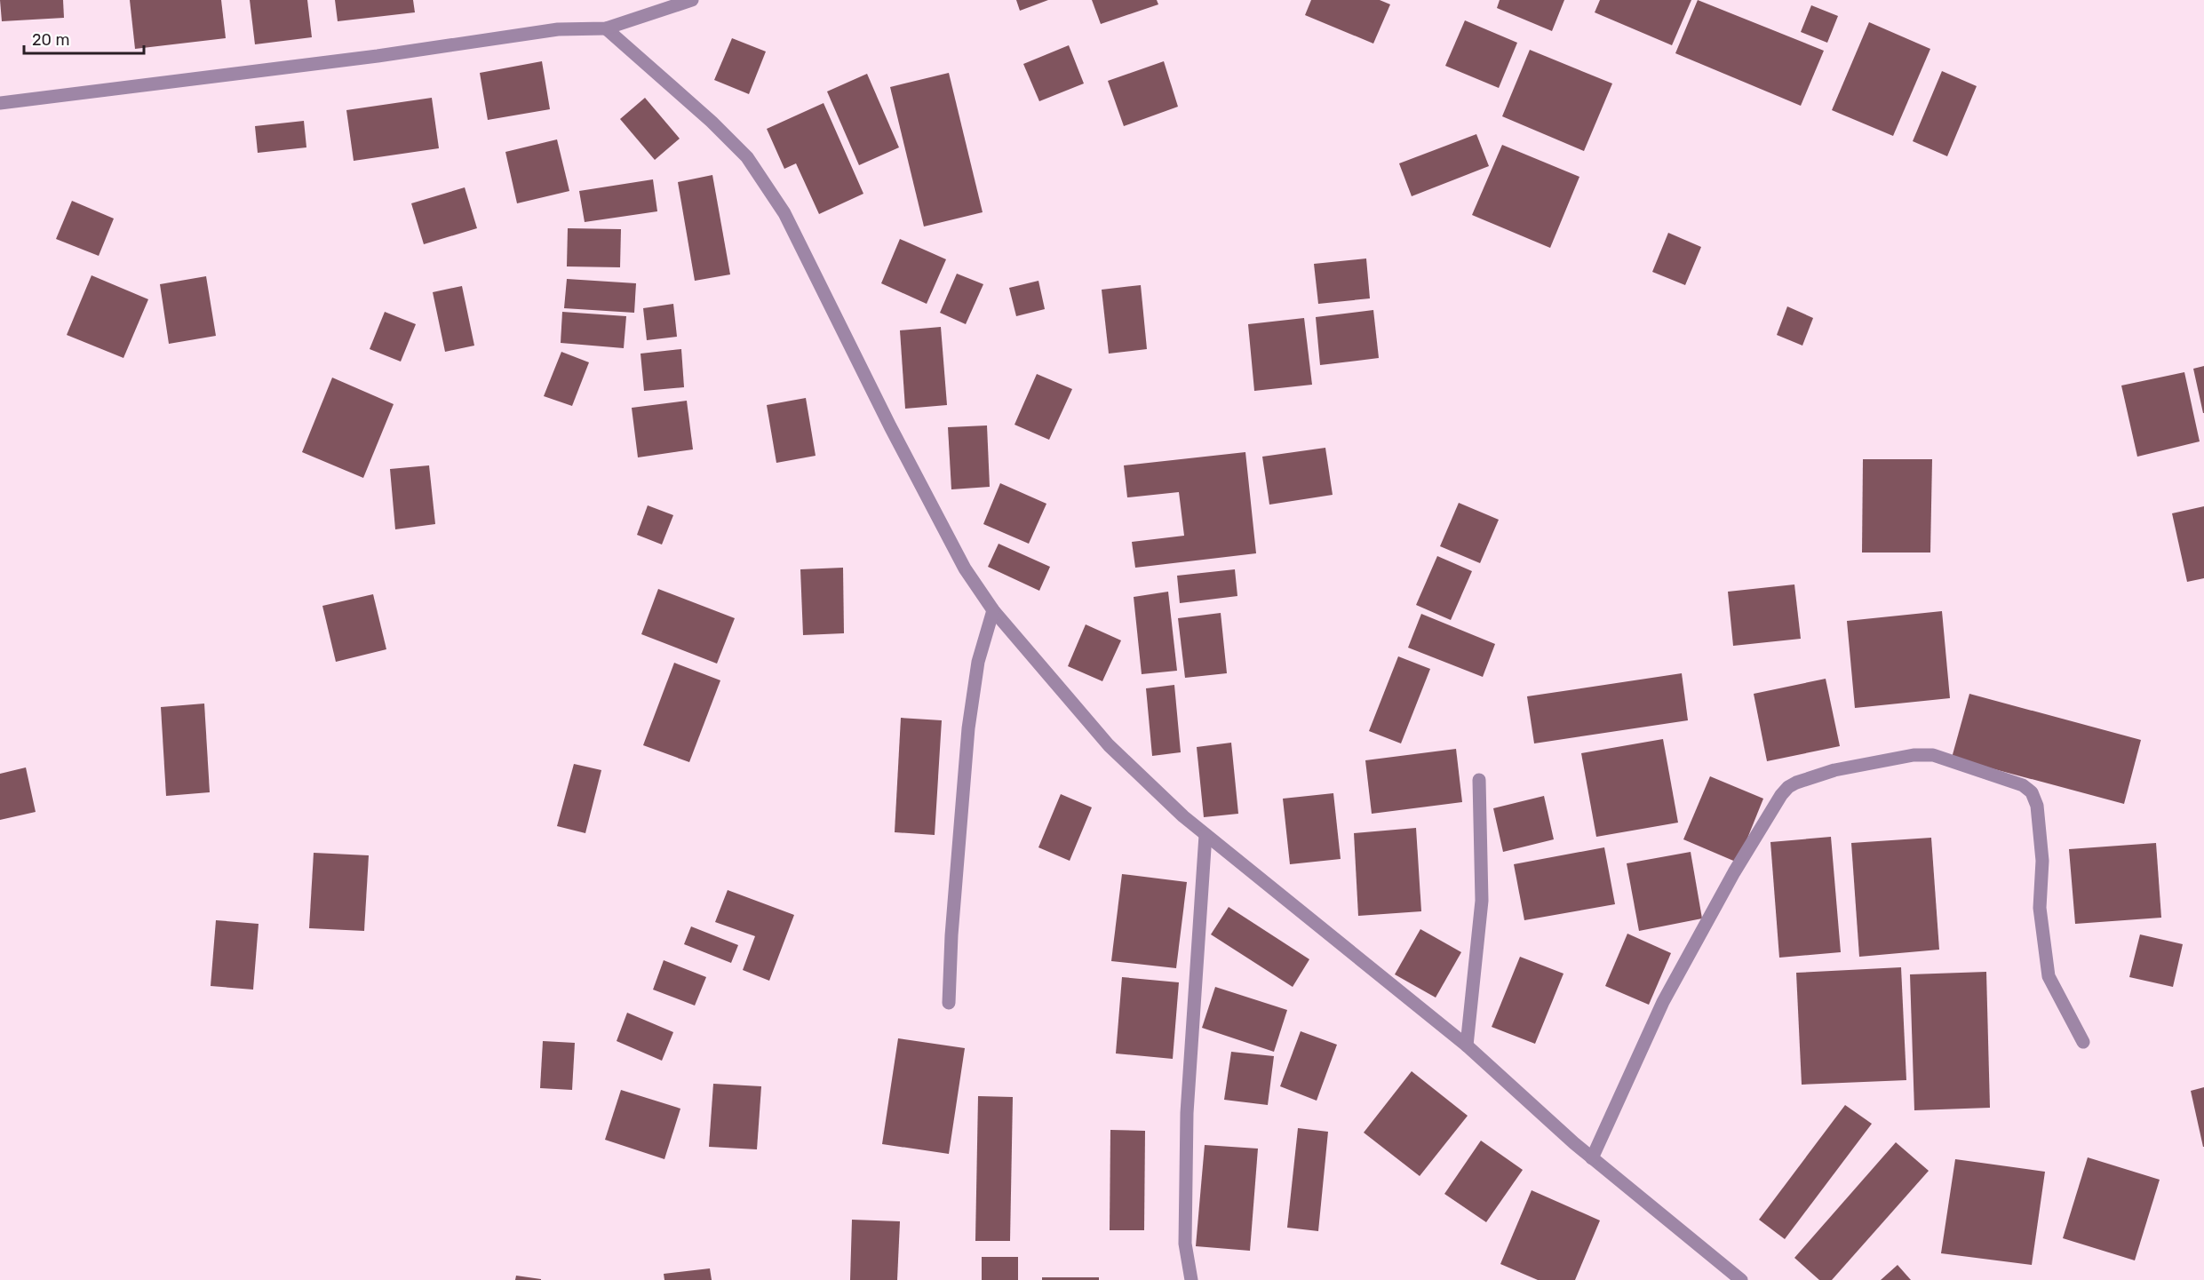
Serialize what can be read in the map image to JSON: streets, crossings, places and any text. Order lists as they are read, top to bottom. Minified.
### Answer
{"scale_bar":"20 m"}
